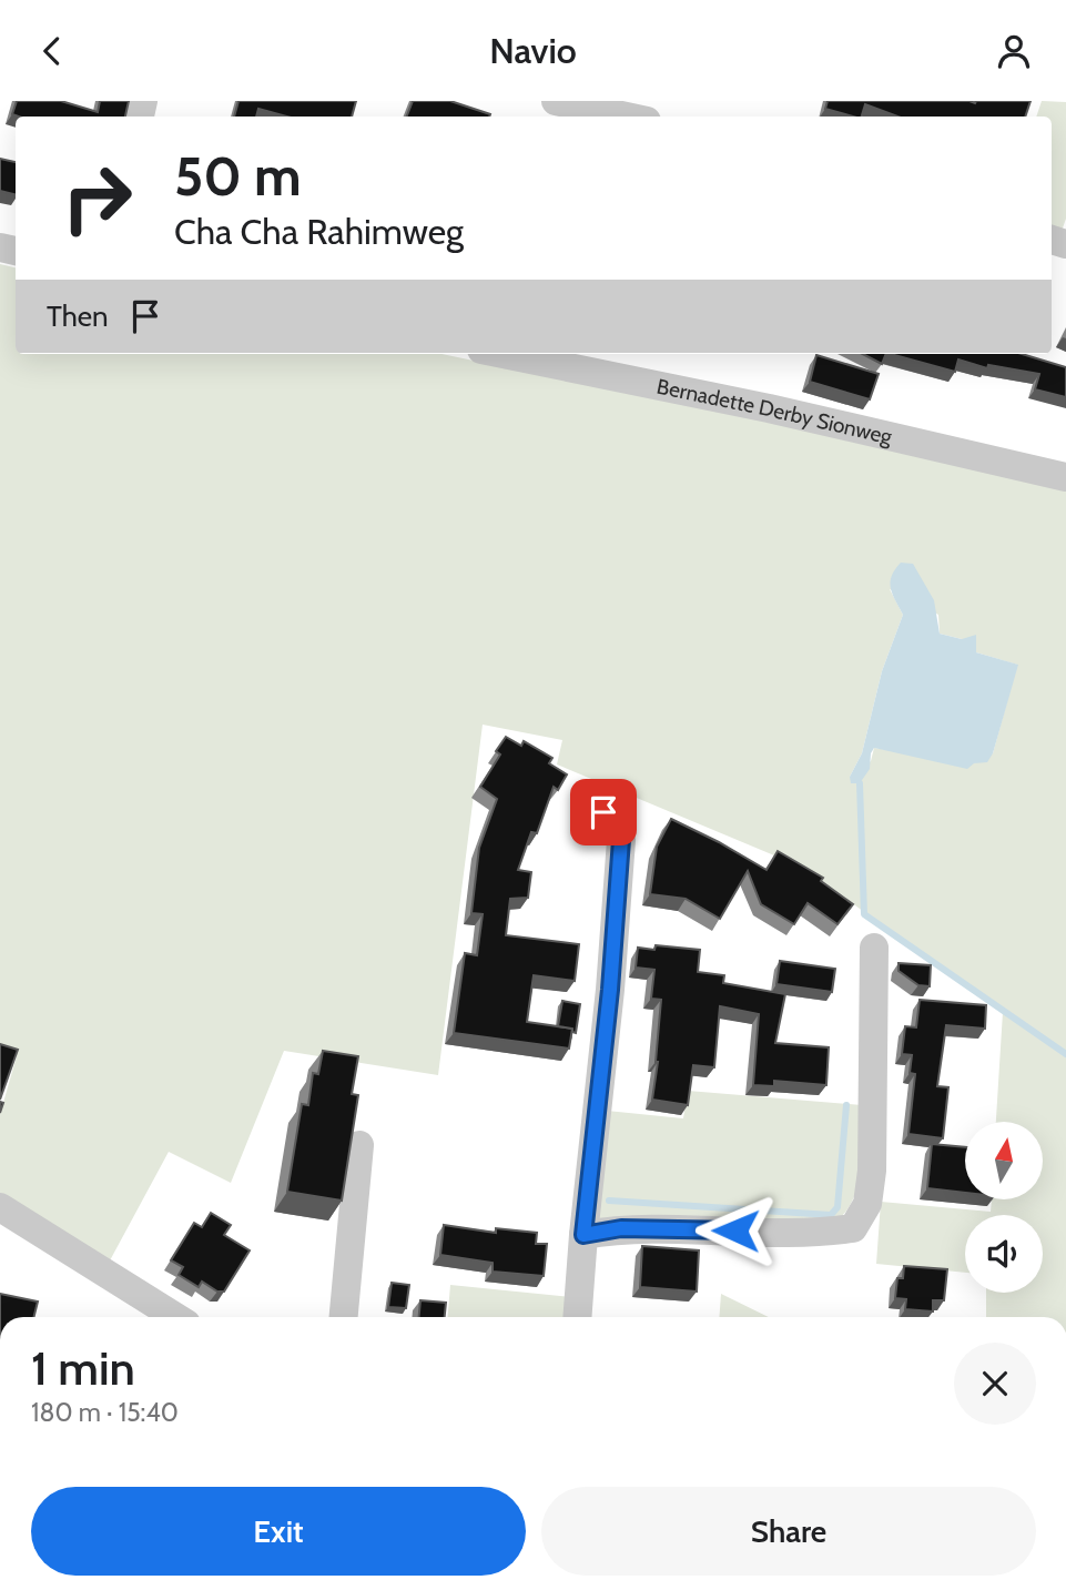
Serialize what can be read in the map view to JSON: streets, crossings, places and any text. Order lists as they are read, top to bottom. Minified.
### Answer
{"streets":{"street":["Bernadette Derby Sionweg"]},"north":"top","page":{"header":"Navio","turn":["50 m","Cha Cha Rahimweg"],"then":"Then","heading":["1 min","180 m · 15:40"],"buttons":["Exit","Share"]}}
